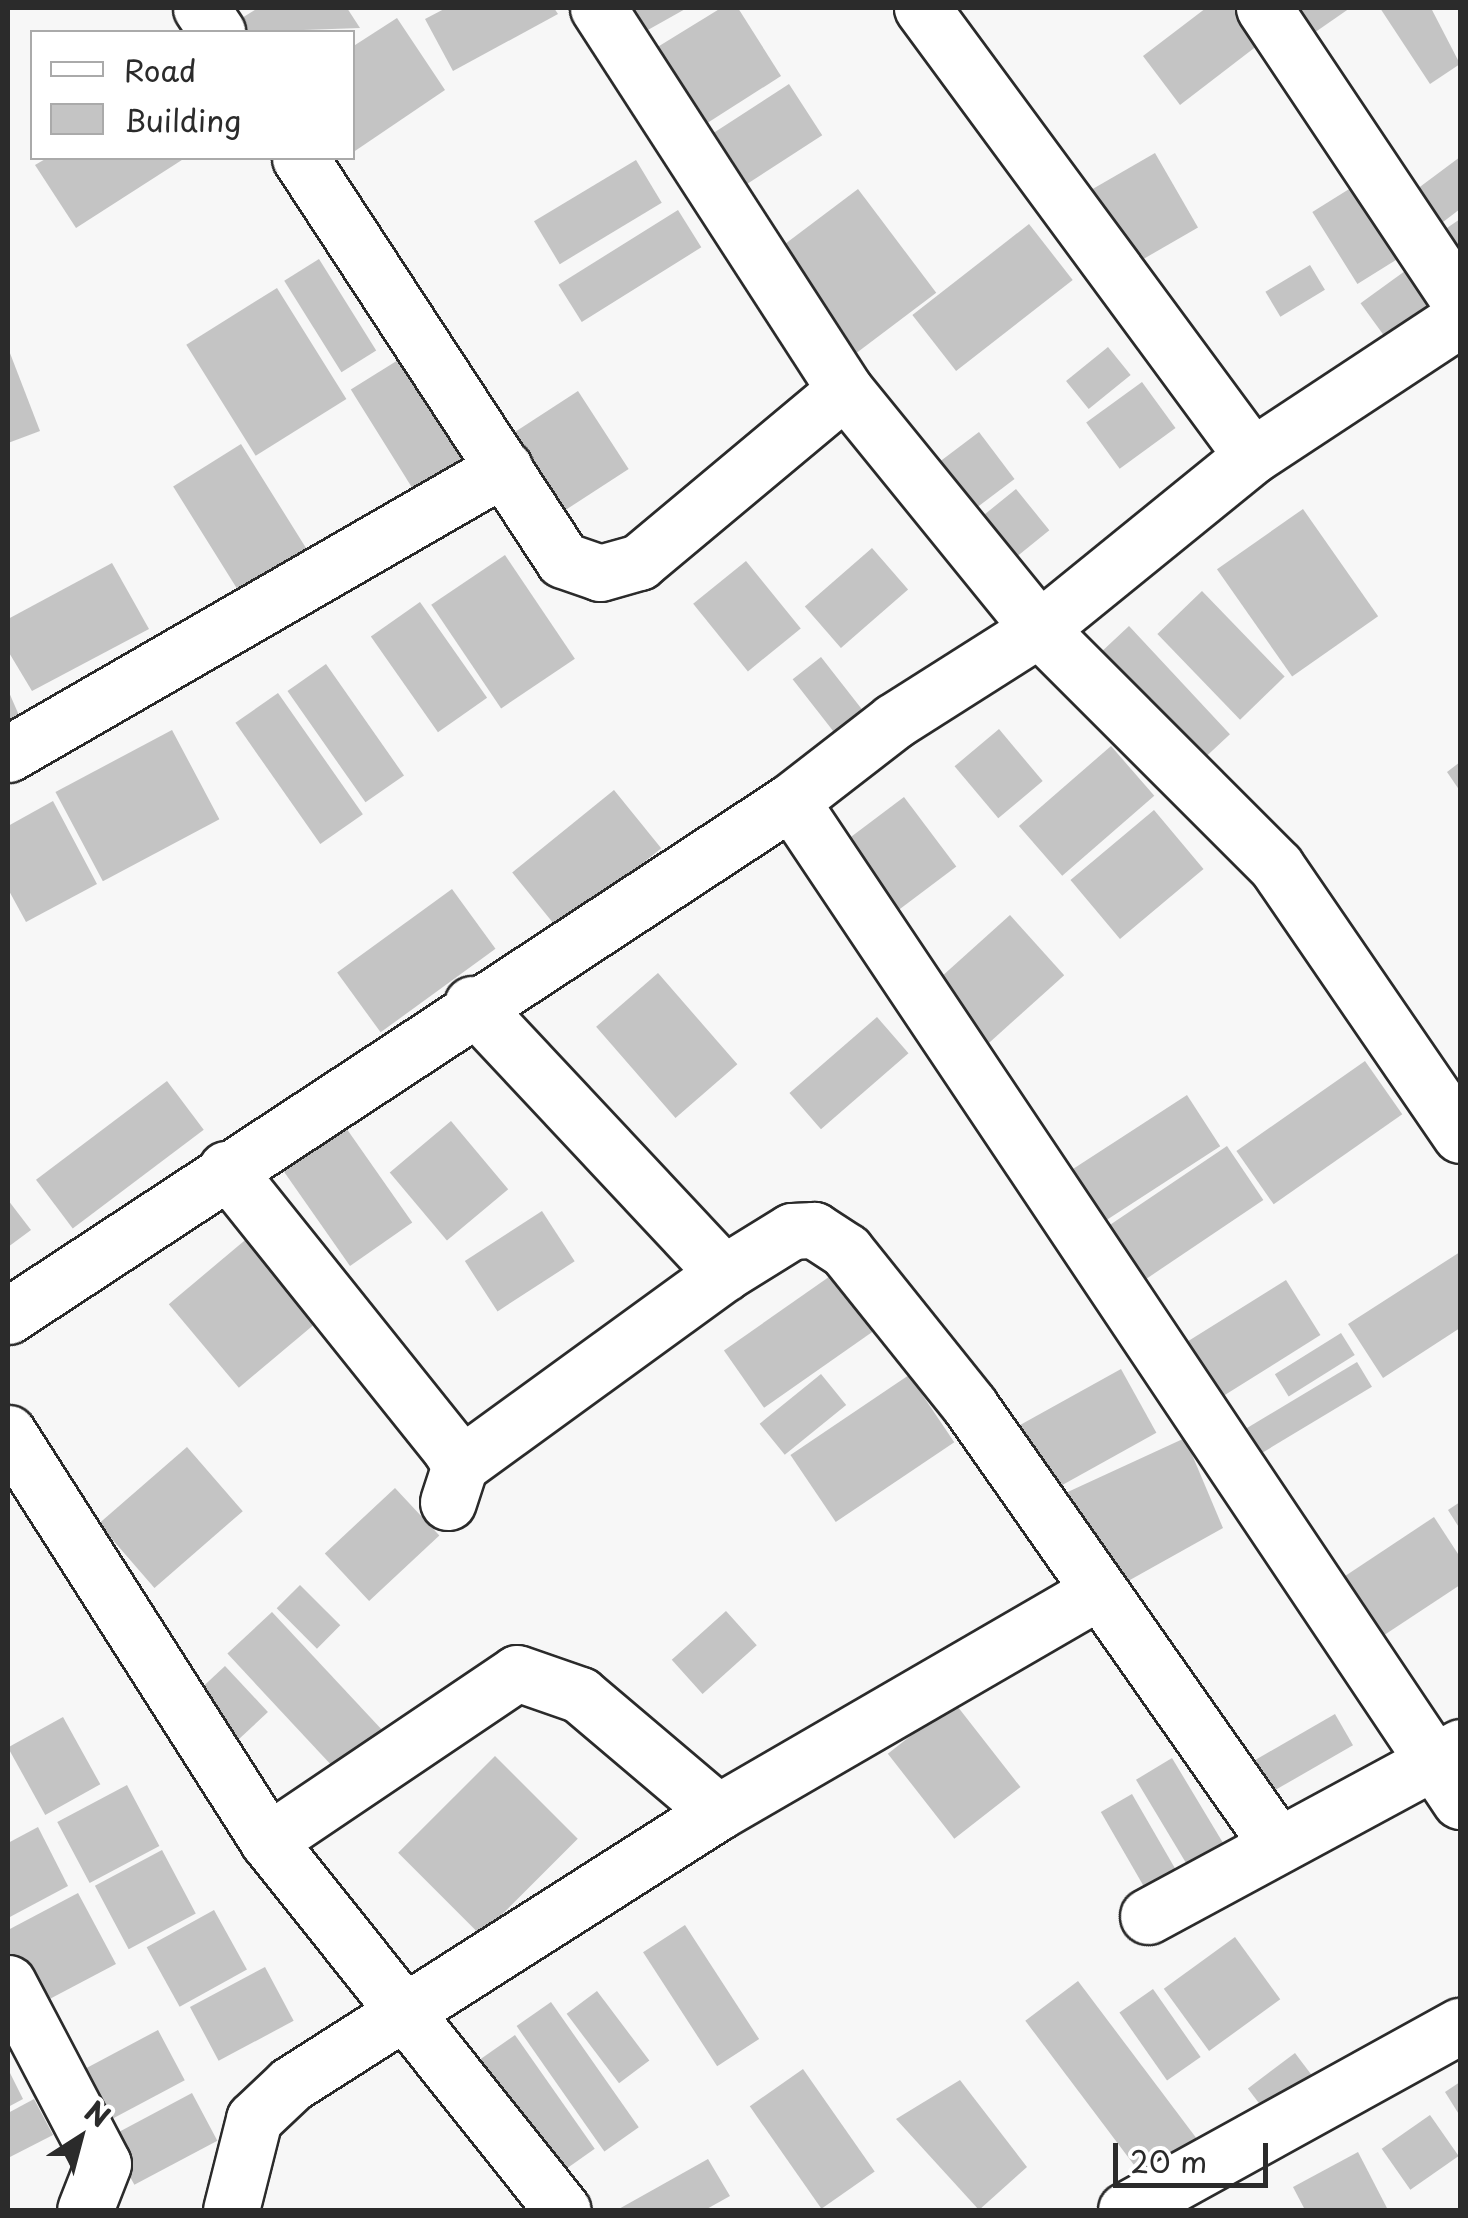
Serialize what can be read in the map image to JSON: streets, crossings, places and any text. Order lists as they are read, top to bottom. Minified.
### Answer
{"legend":["Road","Building"],"scale_bar":"20 m","north":"top right"}
